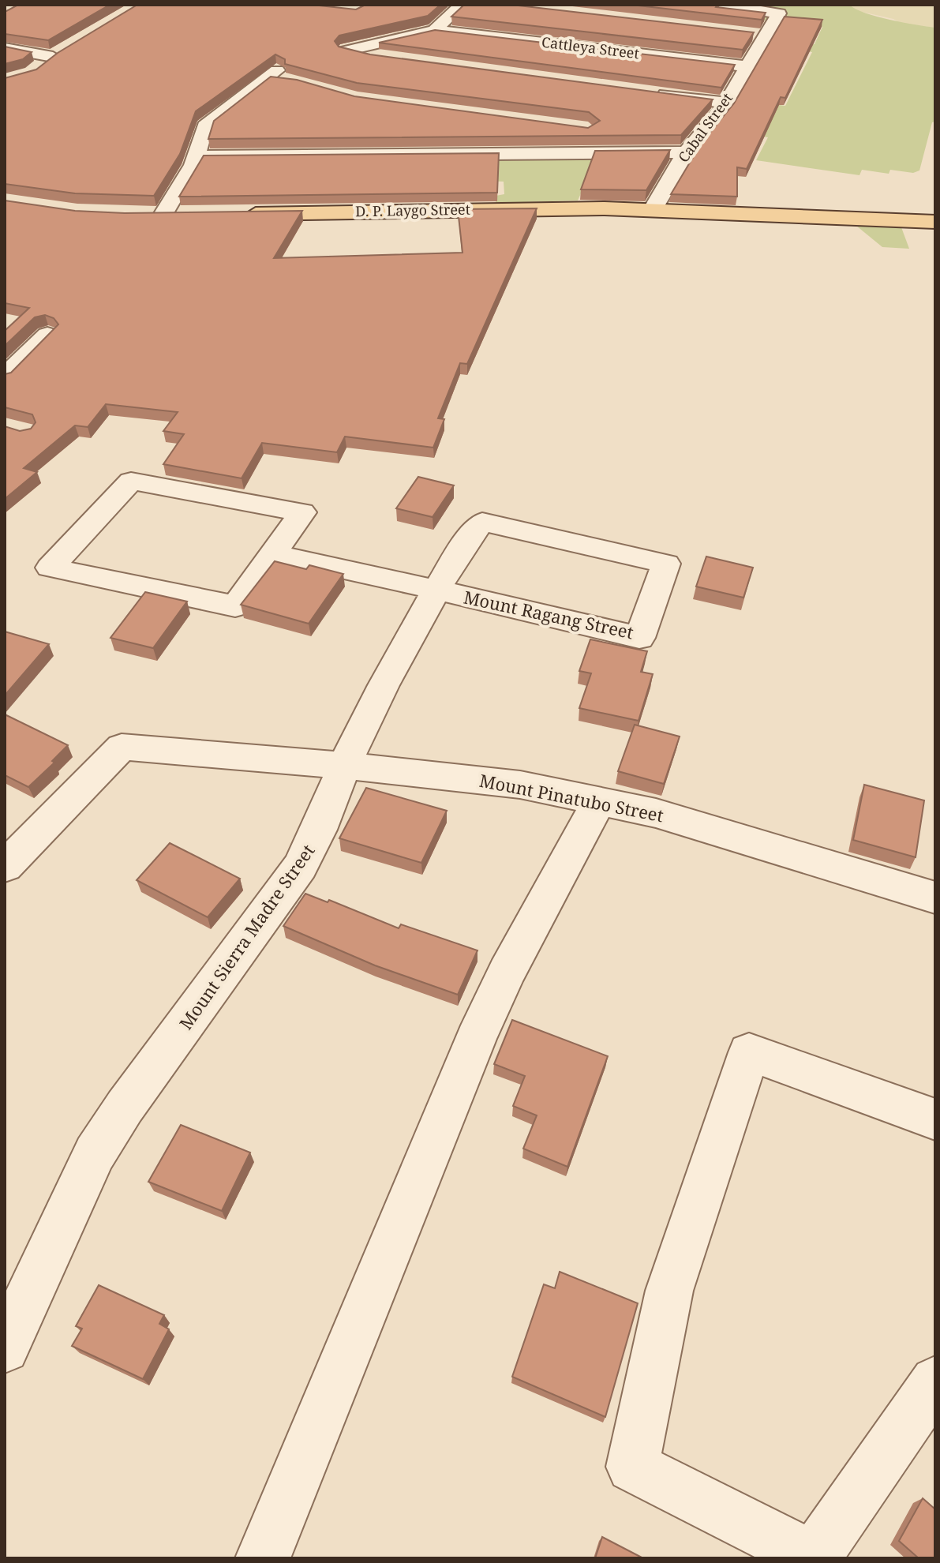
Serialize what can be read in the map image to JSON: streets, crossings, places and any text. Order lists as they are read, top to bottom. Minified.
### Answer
{"streets":{"main road":["D. P. Laygo Street"],"street":["Cattleya Street","Cabal Street","Mount Ragang Street","Mount Pinatubo Street","Mount Sierra Madre Street"]},"crossings":[["Cattleya Street","Cabal Street"],["Cabal Street","D. P. Laygo Street"],["Mount Ragang Street","Mount Sierra Madre Street"],["Mount Pinatubo Street","Mount Sierra Madre Street"]]}
